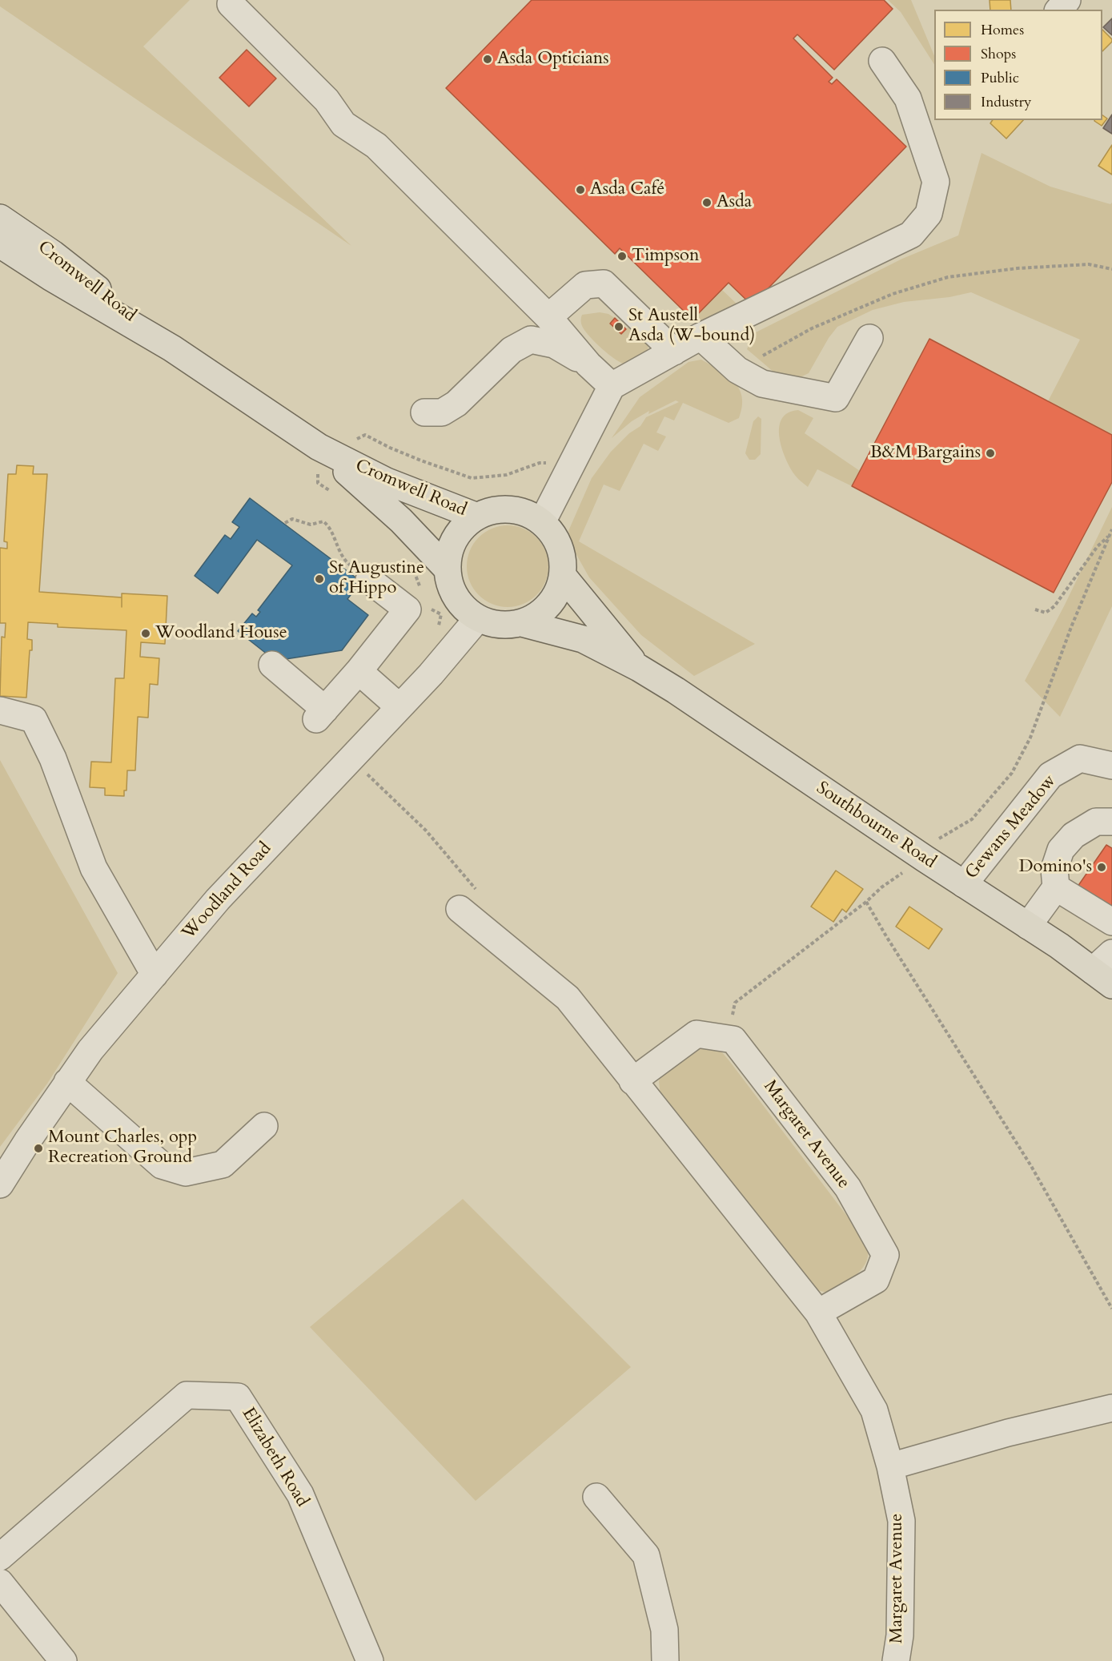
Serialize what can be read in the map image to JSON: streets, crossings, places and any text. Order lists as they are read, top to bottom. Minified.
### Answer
{"streets":{"highway":["Cromwell Road","Southbourne Road"],"street":["Gewans Meadow","Woodland Road","Margaret Avenue","Elizabeth Road"]},"crossings":[["Cromwell Road","Southbourne Road"],["Cromwell Road","Woodland Road"],["Southbourne Road","Gewans Meadow"],["Southbourne Road","Woodland Road"]],"places":["Asda Opticians","Asda Café","Asda","Timpson","St Austell Asda (W-bound)","B&M Bargains","St Augustine of Hippo","Woodland House","Domino's","Mount Charles, opp Recreation Ground"],"legend":["Homes","Shops","Public","Industry"]}
